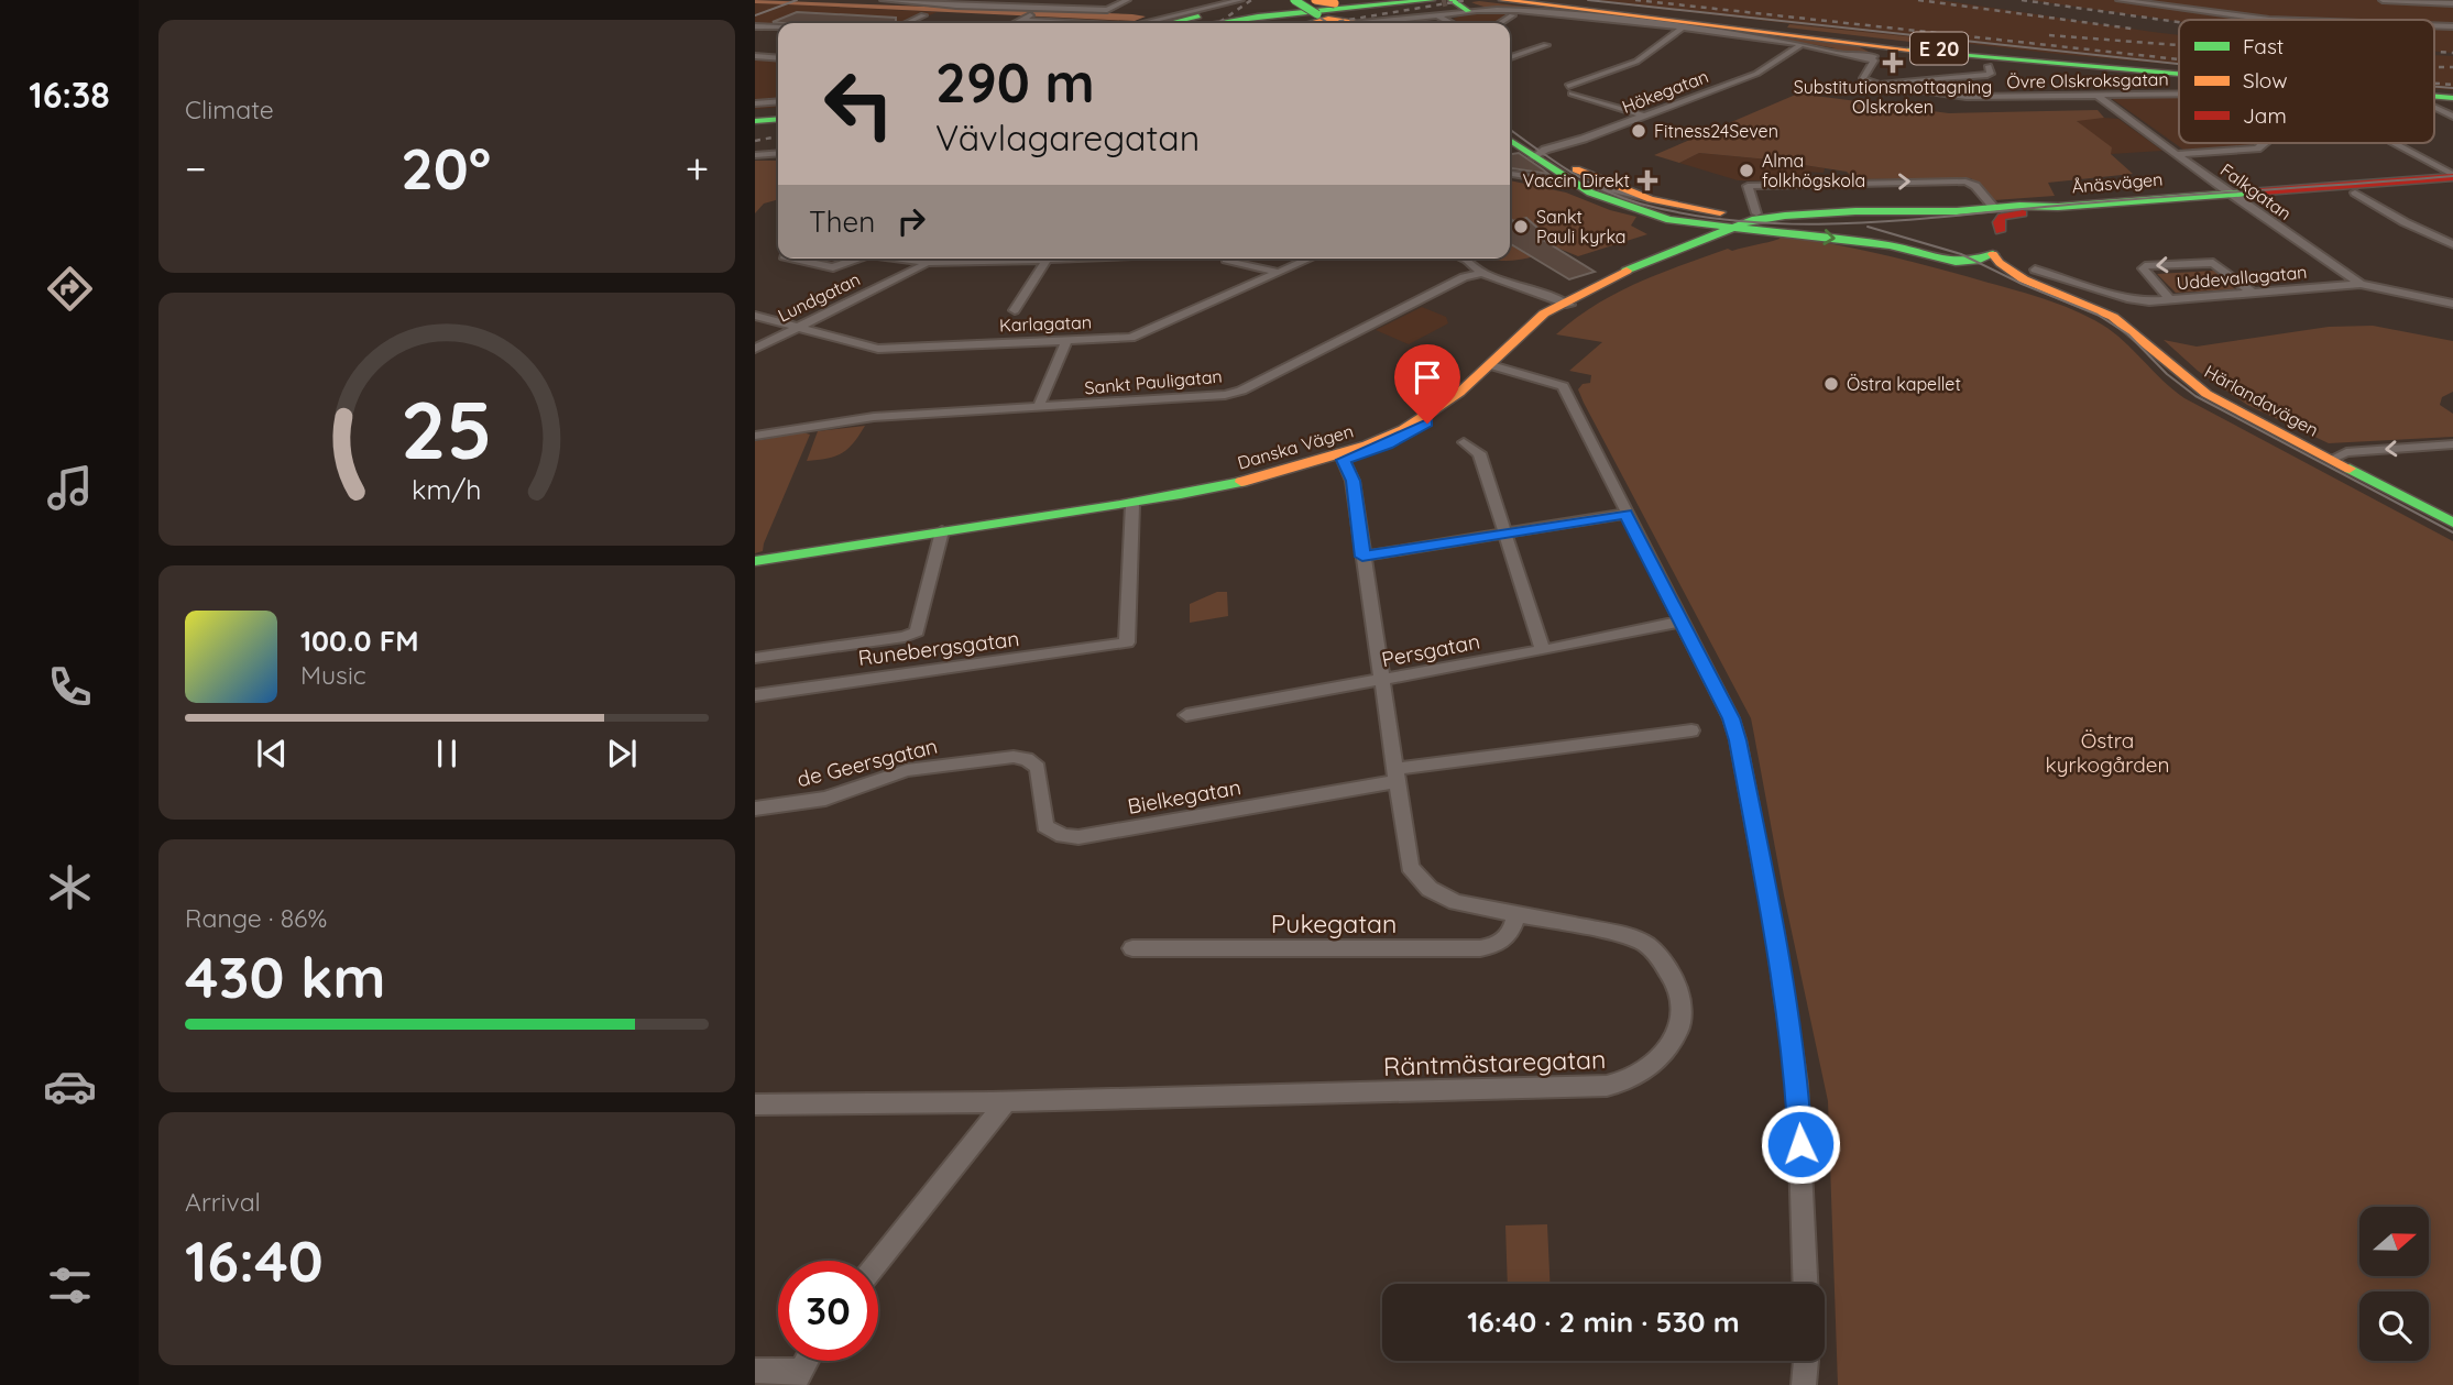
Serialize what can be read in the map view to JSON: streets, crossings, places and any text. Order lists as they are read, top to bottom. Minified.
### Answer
{"streets":{"main road":["E 20","Ånäsvägen","Härlandavägen","Danska Vägen"],"street":["Övre Olskroksgatan","Hökegatan","Falkgatan","Uddevallagatan","Lundgatan","Karlagatan","Sankt Pauligatan","Runebergsgatan","Persgatan","de Geersgatan","Bielkegatan","Pukegatan","Räntmästaregatan"]},"crossings":[["E 20","Hökegatan"],["Övre Olskroksgatan","Falkgatan"],["Ånäsvägen","Falkgatan"],["Ånäsvägen","Danska Vägen"],["Falkgatan","Uddevallagatan"],["Lundgatan","Karlagatan"],["Härlandavägen","Danska Vägen"],["Danska Vägen","Runebergsgatan"],["Danska Vägen","Räntmästaregatan"],["Persgatan","Räntmästaregatan"],["de Geersgatan","Bielkegatan"],["Bielkegatan","Räntmästaregatan"],["Pukegatan","Räntmästaregatan"]],"parks":["Östra kyrkogården"],"places":{"health":["Substitutionsmottagning Olskroken","Vaccin Direkt"],"other":["Fitness24Seven","Alma folkhögskola","Sankt Pauli kyrka","Östra kapellet"]},"legend":["Fast","Slow","Jam"],"north":"right","page":{"tabs":"16:38","tile":["Climate",["Range · 86%","430 km"],["Arrival","16:40"]],"turn":["290 m","Vävlagaregatan"],"heat":["−","20°","+"],"then":"Then","song":["100.0 FM","Music"],"limit":"30","trip":"16:40 · 2 min · 530 m","gauge":["25","km/h"]}}
